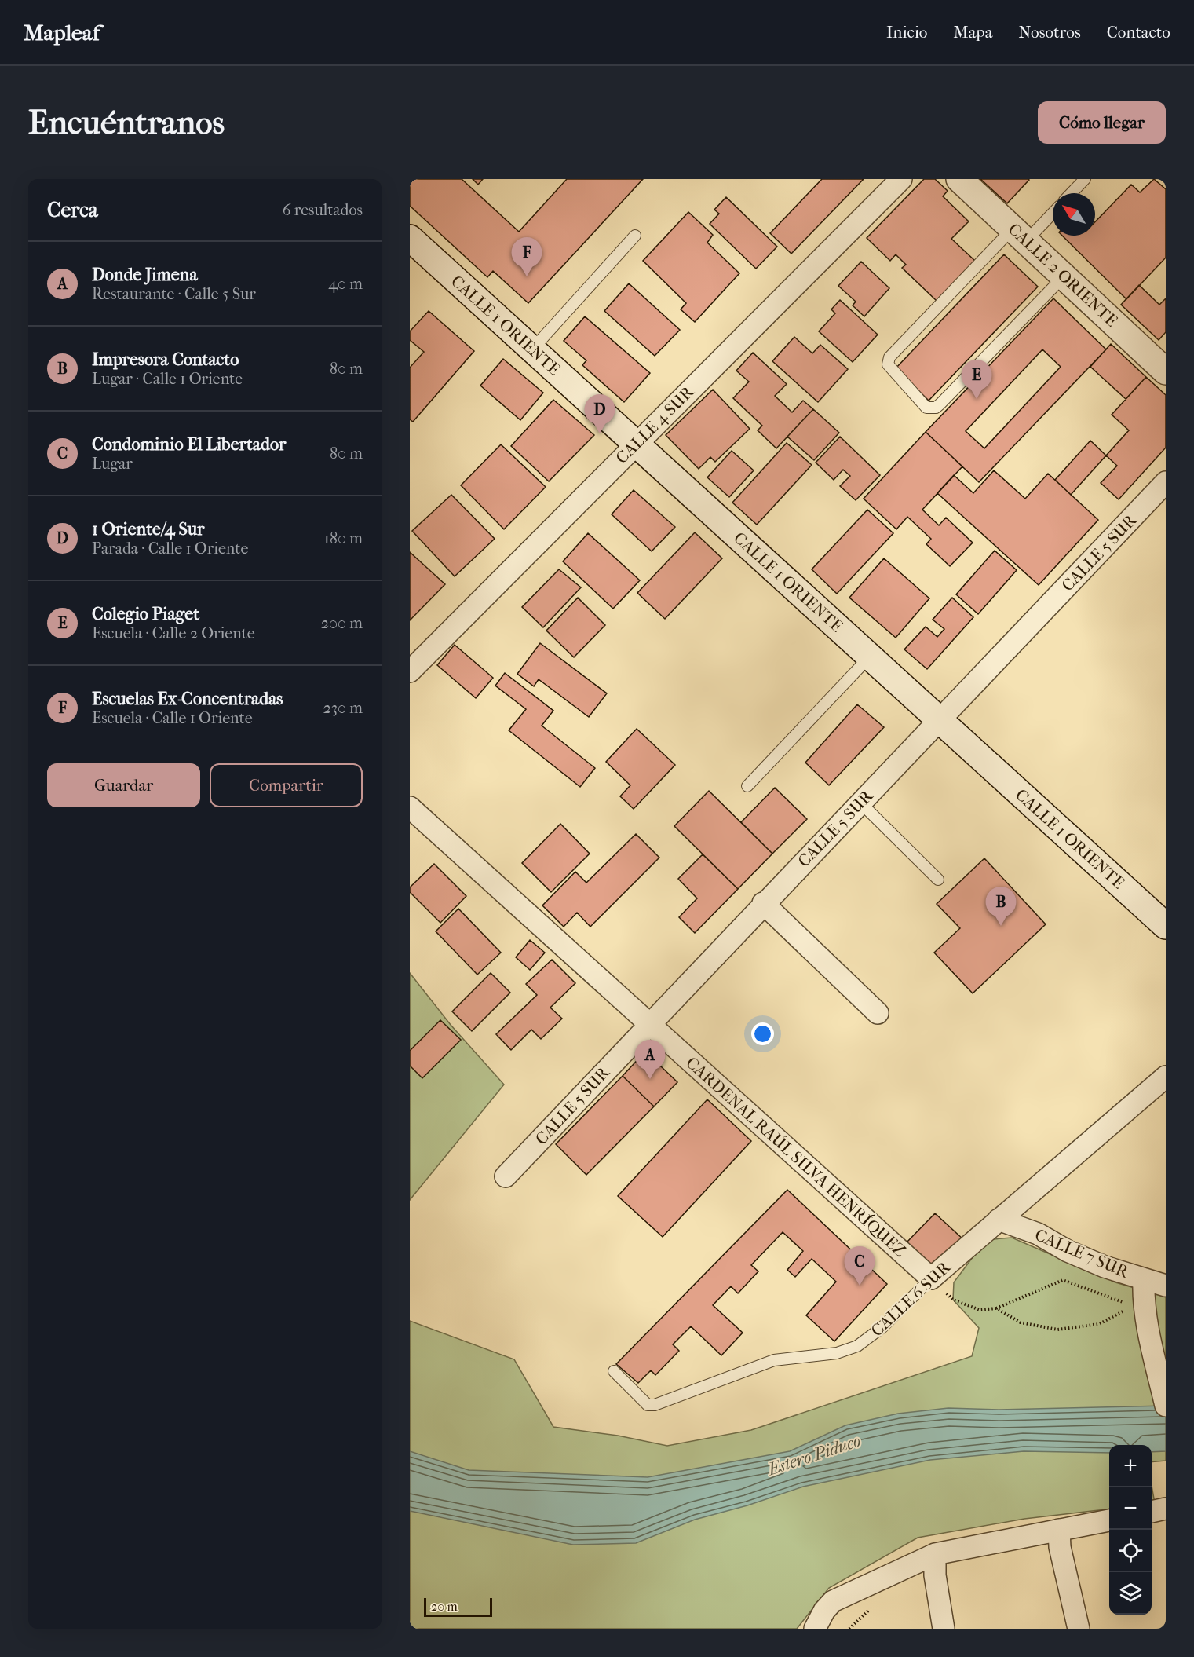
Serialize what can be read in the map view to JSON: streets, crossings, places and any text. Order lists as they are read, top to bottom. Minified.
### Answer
{"streets":{"main road":["CALLE 2 ORIENTE","CALLE 1 ORIENTE"],"street":["CALLE 4 SUR","CALLE 5 SUR","CARDENAL RAÚL SILVA HENRÍQUEZ","CALLE 7 SUR","CALLE 6 SUR"]},"crossings":[["CALLE 1 ORIENTE","CALLE 4 SUR"],["CALLE 1 ORIENTE","CALLE 5 SUR"],["CALLE 5 SUR","CARDENAL RAÚL SILVA HENRÍQUEZ"],["CARDENAL RAÚL SILVA HENRÍQUEZ","CALLE 6 SUR"],["CALLE 7 SUR","CALLE 6 SUR"]],"water":["Estero Piduco"],"scale_bar":"20 m","north":"top left","page":{"header":"Mapleaf","nav":["Inicio","Mapa","Nosotros","Contacto"],"buttons":["Cómo llegar",["Guardar","Compartir"]],"title":"Encuéntranos","heading":["Cerca","6 resultados"],"pins":["F","E","D","B","A","C"],"list":[{"mark":"A","name":"Donde Jimena","note":"Restaurante · Calle 5 Sur","value":"40 m"},{"mark":"B","name":"Impresora Contacto","note":"Lugar · Calle 1 Oriente","value":"80 m"},{"mark":"C","name":"Condominio El Libertador","note":"Lugar","value":"80 m"},{"mark":"D","name":"1 Oriente/4 Sur","note":"Parada · Calle 1 Oriente","value":"180 m"},{"mark":"E","name":"Colegio Piaget","note":"Escuela · Calle 2 Oriente","value":"200 m"},{"mark":"F","name":"Escuelas Ex-Concentradas","note":"Escuela · Calle 1 Oriente","value":"230 m"}],"map_buttons":["+","−"],"scale":"20 m"}}
